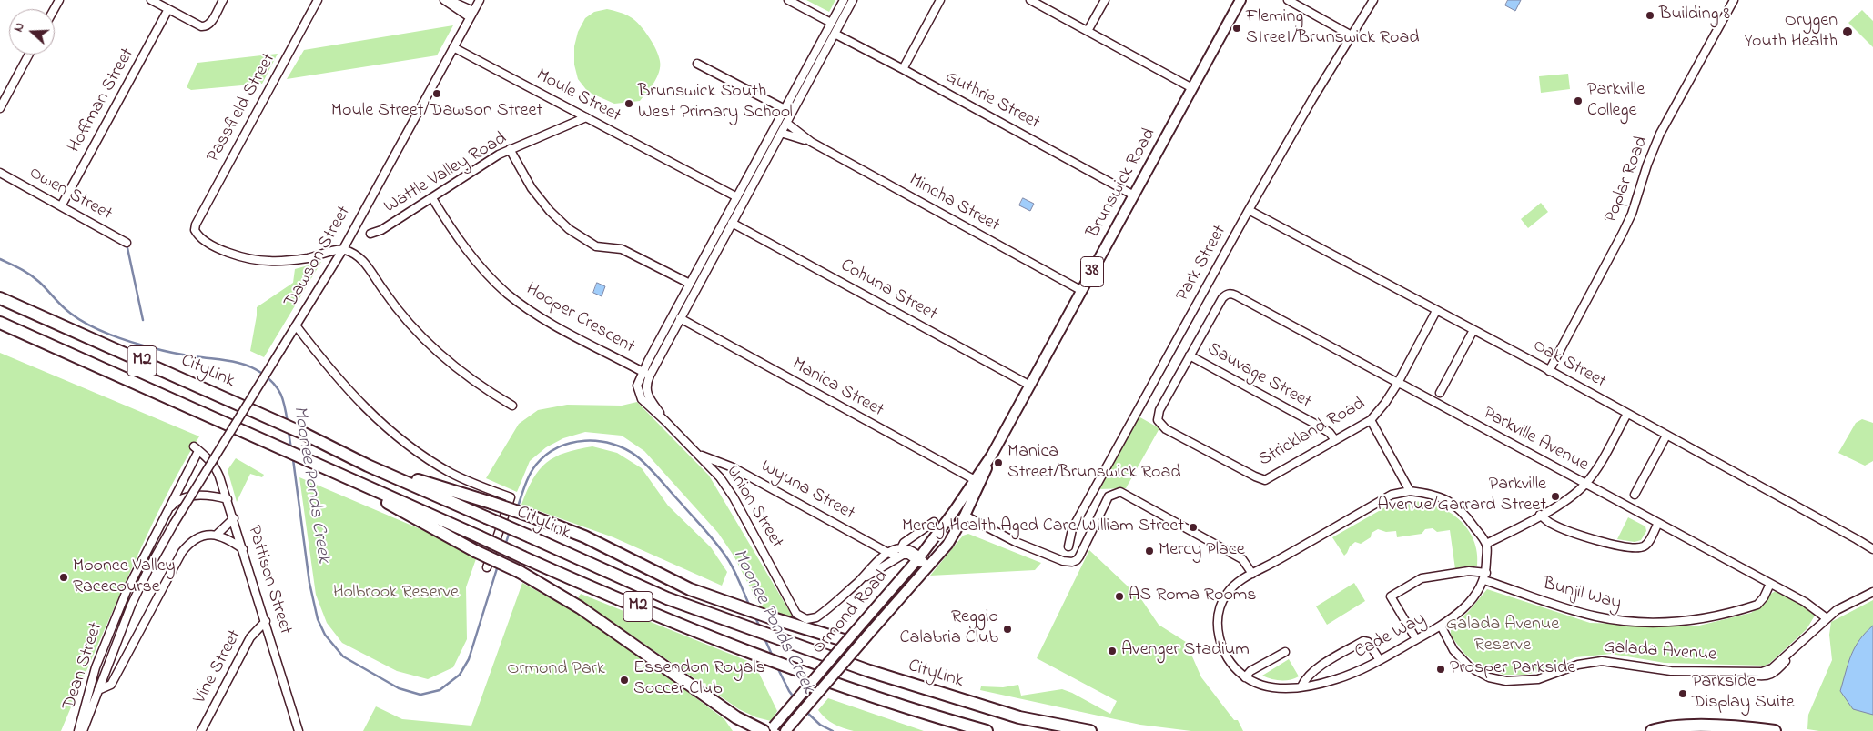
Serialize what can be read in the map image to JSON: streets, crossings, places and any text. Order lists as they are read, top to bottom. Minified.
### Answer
{"streets":{"highway":["M2","CityLink"],"main road":["Brunswick Road","38","Ormond Road"],"street":["Moule Street","Hoffman Street","Guthrie Street","Passfield Street","Wattle Valley Road","Poplar Road","Owen Street","Mincha Street","Dawson Street","Park Street","Cohuna Street","Hooper Crescent","Oak Street","Sauvage Street","Manica Street","Strickland Road","Parkville Avenue","Wyuna Street","Union Street","Pattison Street","Bunjil Way","Cade Way","Galada Avenue","Dean Street","Vine Street"]},"crossings":[["Moule Street","Wattle Valley Road"],["Moule Street","Dawson Street"],["Moule Street","Union Street"],["Hoffman Street","Owen Street"],["Guthrie Street","Brunswick Road"],["Guthrie Street","Union Street"],["Passfield Street","Dawson Street"],["Wattle Valley Road","Hooper Crescent"],["Poplar Road","Oak Street"],["Brunswick Road","Mincha Street"],["Brunswick Road","Cohuna Street"],["Brunswick Road","Manica Street"],["Brunswick Road","Ormond Road"],["Mincha Street","Union Street"],["Dawson Street","Dean Street"],["Park Street","Oak Street"],["Park Street","Sauvage Street"],["Park Street","Strickland Road"],["Park Street","Parkville Avenue"],["Cohuna Street","Union Street"],["Hooper Crescent","Union Street"],["Oak Street","Strickland Road"],["Sauvage Street","Strickland Road"],["Manica Street","Union Street"],["Strickland Road","Parkville Avenue"],["Parkville Avenue","Bunjil Way"],["Parkville Avenue","Galada Avenue"],["Wyuna Street","Union Street"],["Pattison Street","Dean Street"],["Pattison Street","Vine Street"],["Bunjil Way","Cade Way"],["Cade Way","Galada Avenue"]],"water":["Moonee Ponds Creek"],"parks":["Holbrook Reserve","Galada Avenue Reserve","Ormond Park"],"places":["Building 8","Fleming Street/Brunswick Road","Orygen Youth Health","Moule Street/Dawson Street","Parkville College","Brunswick South West Primary School","Manica Street/Brunswick Road","Parkville Avenue/Garrard Street","Mercy Health Aged Care/William Street","Mercy Place","Moonee Valley Racecourse","AS Roma Rooms","Reggio Calabria Club","Avenger Stadium","Prosper Parkside","Essendon Royals Soccer Club","Parkside Display Suite"],"north":"left"}
